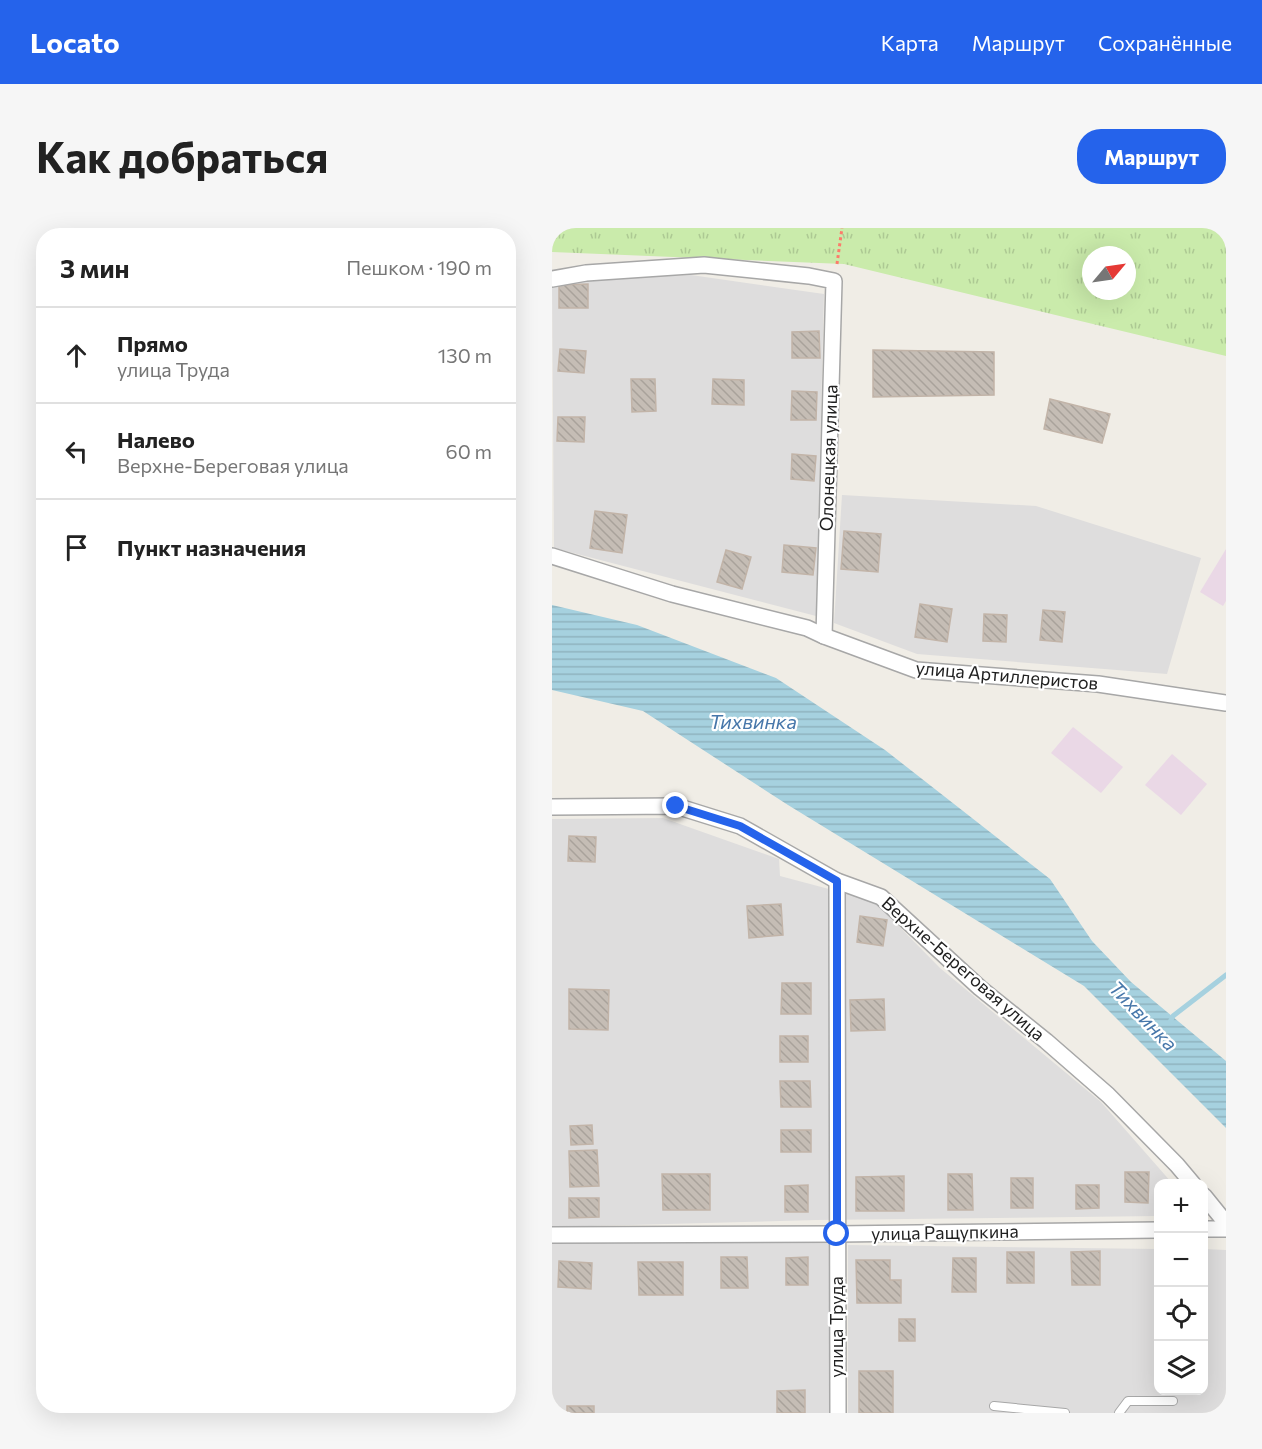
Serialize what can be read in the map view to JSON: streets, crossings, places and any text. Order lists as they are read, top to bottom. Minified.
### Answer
{"streets":{"street":["Олонецкая улица","улица Артиллеристов","Верхне-Береговая улица","улица Ращупкина","улица Труда"]},"crossings":[["Олонецкая улица","улица Артиллеристов"],["Верхне-Береговая улица","улица Труда"],["улица Ращупкина","улица Труда"]],"water":["Тихвинка"],"north":"top right","page":{"header":"Locato","nav":["Карта","Маршрут","Сохранённые"],"buttons":"Маршрут","title":"Как добраться","heading":["3 мин","Пешком · 190 m"],"list":[["Прямо","улица Труда","130 m"],["Налево","Верхне-Береговая улица","60 m"],"Пункт назначения"],"map_buttons":["+","−"]}}
